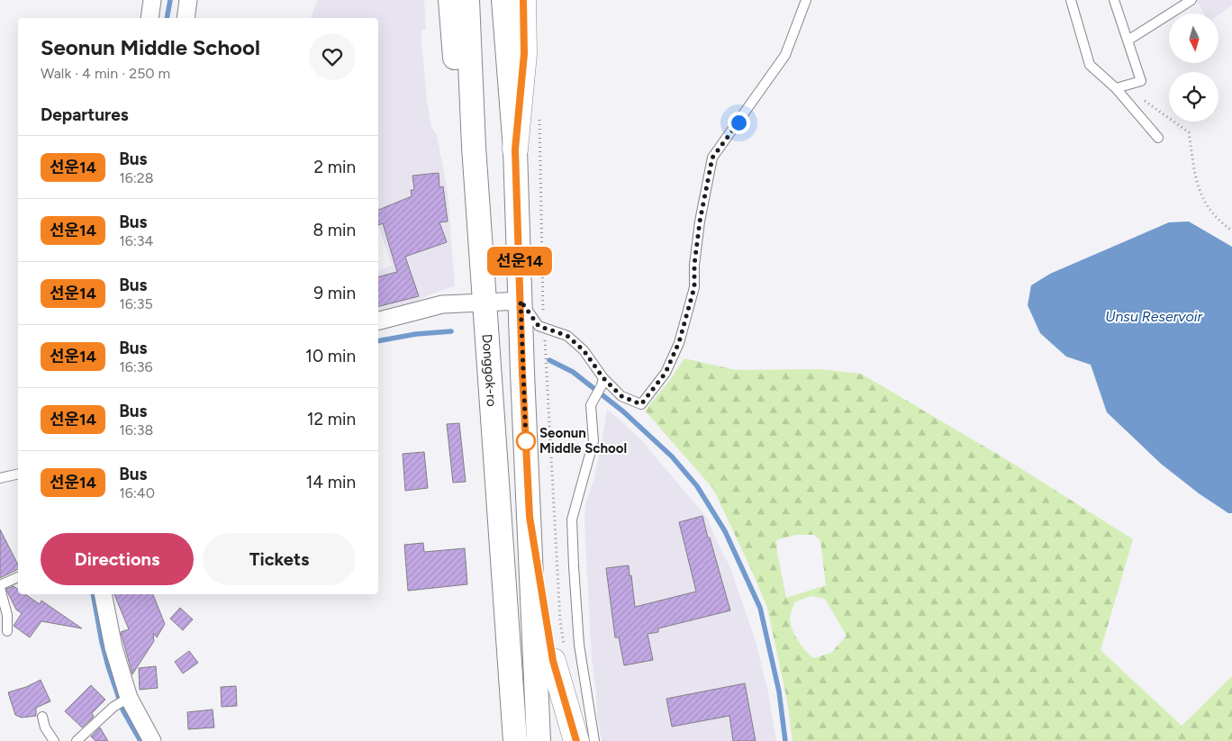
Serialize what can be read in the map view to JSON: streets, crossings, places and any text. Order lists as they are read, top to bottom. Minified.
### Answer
{"streets":{"main road":["Donggok-ro"]},"water":["Unsu Reservoir"],"places":["Seonun Middle School"],"lines":["bus line 선운14"],"north":"bottom","page":{"on_map":"선운14","heading":[["Seonun Middle School","Walk · 4 min · 250 m"],"Departures"],"list":[{"mark":"선운14","name":"Bus","note":"16:28","value":"2 min"},{"mark":"선운14","name":"Bus","note":"16:34","value":"8 min"},{"mark":"선운14","name":"Bus","note":"16:35","value":"9 min"},{"mark":"선운14","name":"Bus","note":"16:36","value":"10 min"},{"mark":"선운14","name":"Bus","note":"16:38","value":"12 min"},{"mark":"선운14","name":"Bus","note":"16:40","value":"14 min"}],"buttons":["Directions","Tickets"]}}
